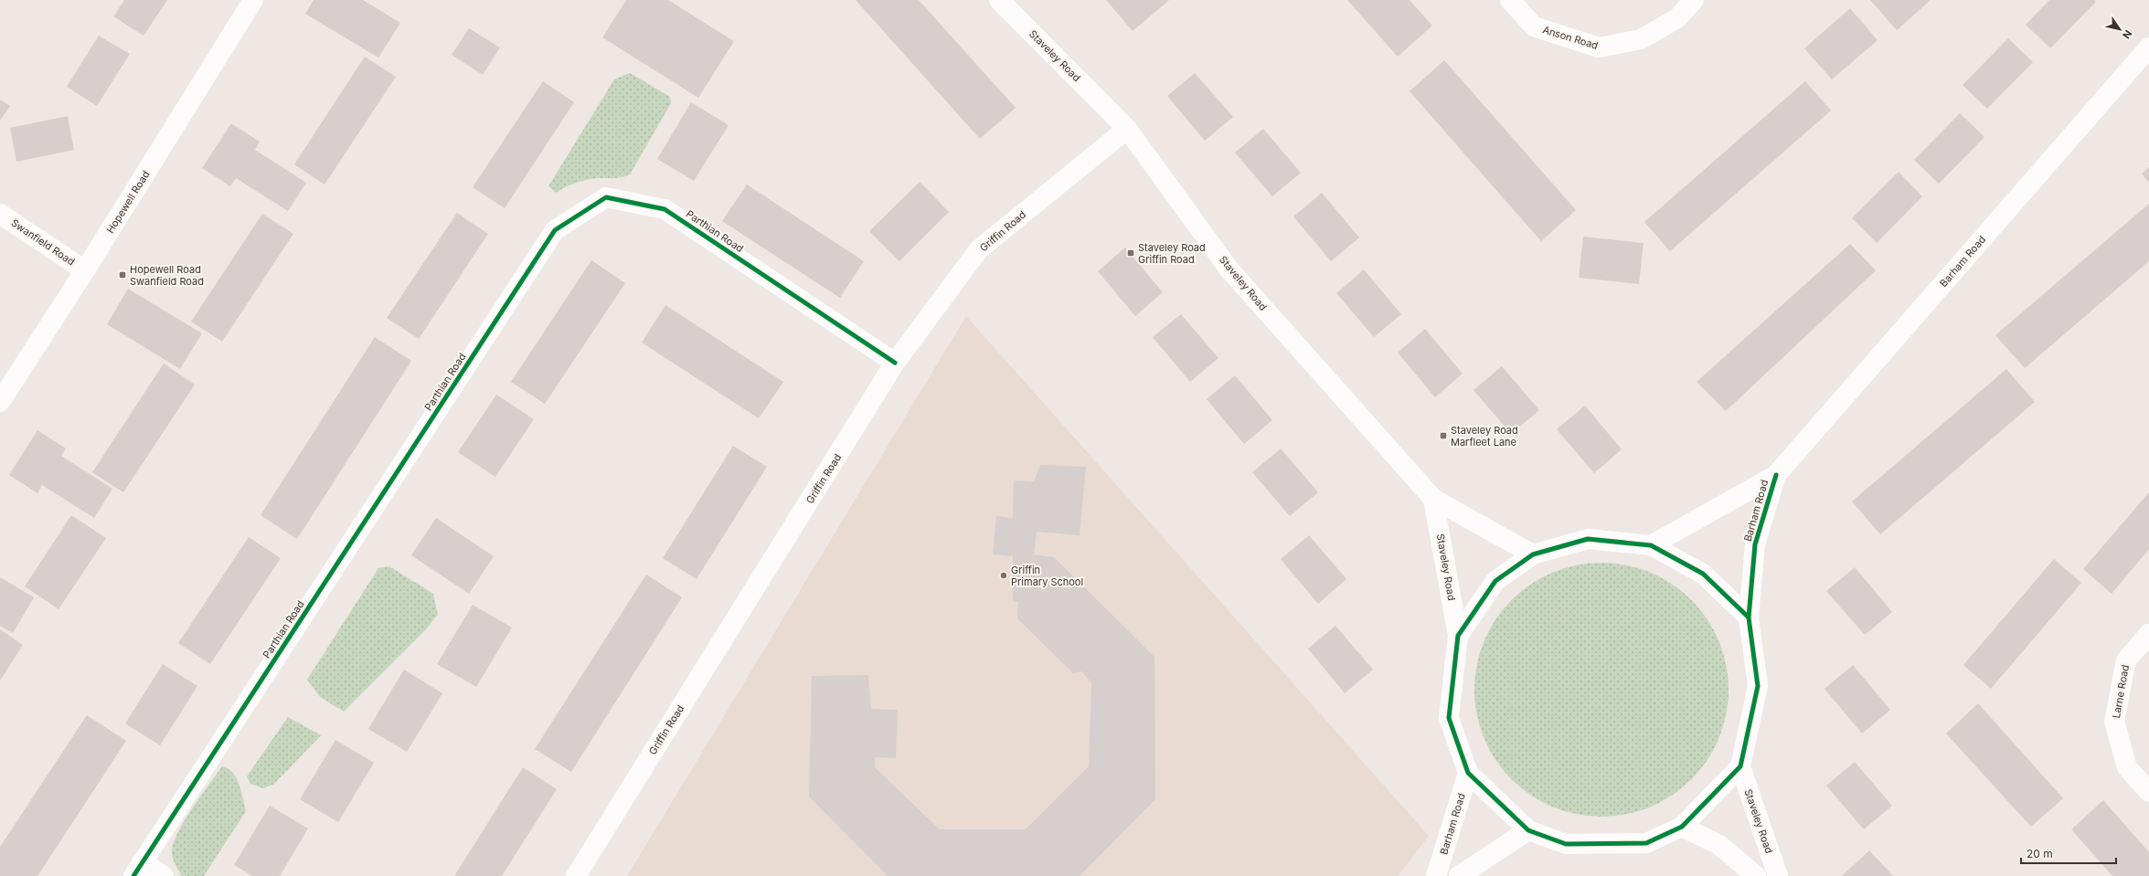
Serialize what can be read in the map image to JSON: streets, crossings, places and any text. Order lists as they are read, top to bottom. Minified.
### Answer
{"streets":{"street":["Anson Road","Staveley Road","Hopewell Road","Parthian Road","Griffin Road","Swanfield Road","Barham Road","Larne Road"]},"crossings":[["Staveley Road","Griffin Road"],["Staveley Road","Barham Road"],["Hopewell Road","Swanfield Road"],["Parthian Road","Griffin Road"]],"places":{"transit":["Staveley Road Griffin Road","Hopewell Road Swanfield Road","Staveley Road Marfleet Lane"],"other":["Griffin Primary School"]},"scale_bar":"20 m","north":"bottom right"}
